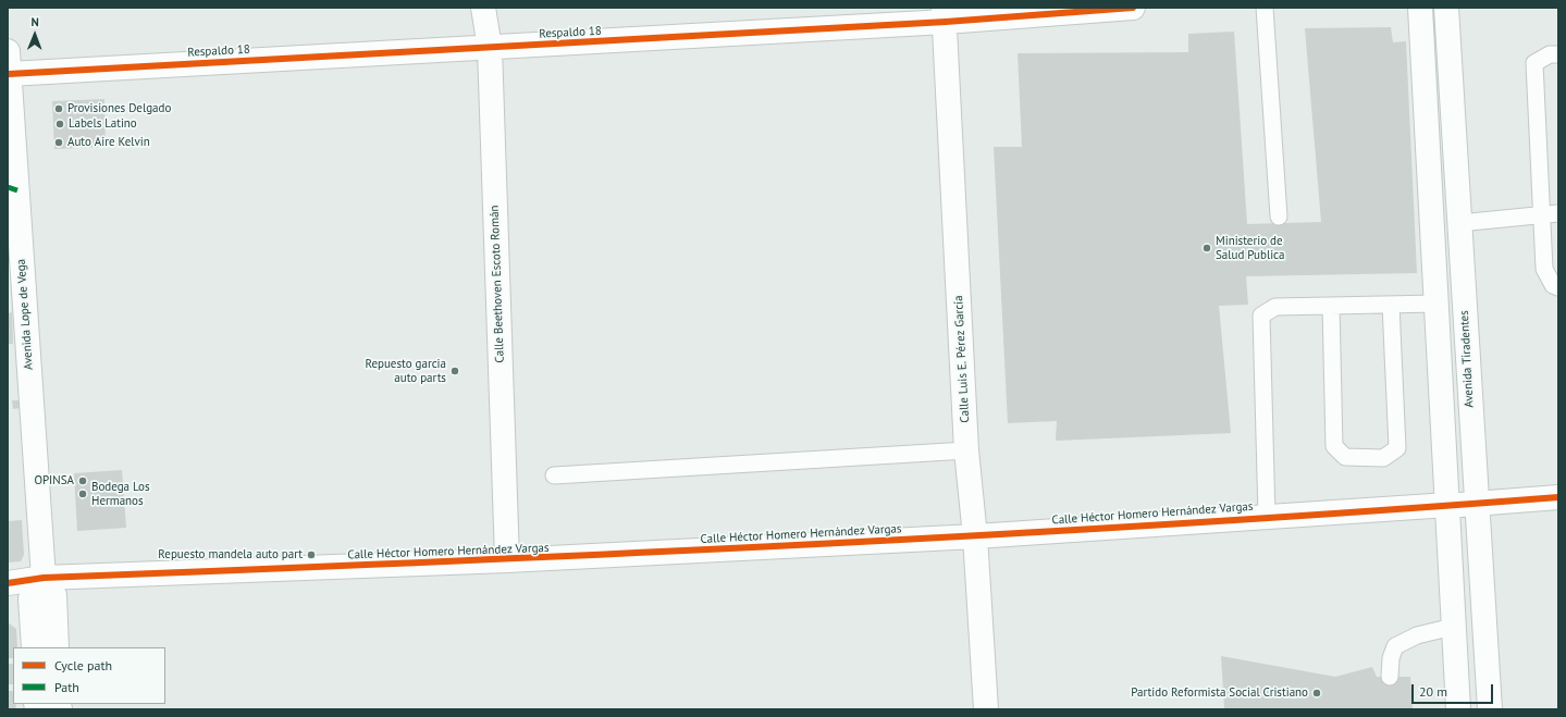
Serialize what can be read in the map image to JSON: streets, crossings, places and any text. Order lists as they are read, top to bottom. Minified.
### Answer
{"streets":{"street":["Respaldo 18","Calle Beethoven Escoto Román","Avenida Lope de Vega","Calle Luis E. Pérez García","Avenida Tiradentes","Calle Héctor Homero Hernández Vargas"]},"crossings":[["Respaldo 18","Calle Beethoven Escoto Román"],["Respaldo 18","Avenida Lope de Vega"],["Respaldo 18","Calle Luis E. Pérez García"],["Calle Beethoven Escoto Román","Calle Héctor Homero Hernández Vargas"],["Avenida Lope de Vega","Calle Héctor Homero Hernández Vargas"],["Calle Luis E. Pérez García","Calle Héctor Homero Hernández Vargas"],["Avenida Tiradentes","Calle Héctor Homero Hernández Vargas"]],"places":["Provisiones Delgado","Labels Latino","Auto Aire Kelvin","Ministerio de Salud Publica","Repuesto garcia auto parts","OPINSA","Bodega Los Hermanos","Repuesto mandela auto part","Partido Reformista Social Cristiano"],"legend":["Cycle path","Path"],"scale_bar":"20 m","north":"top"}
